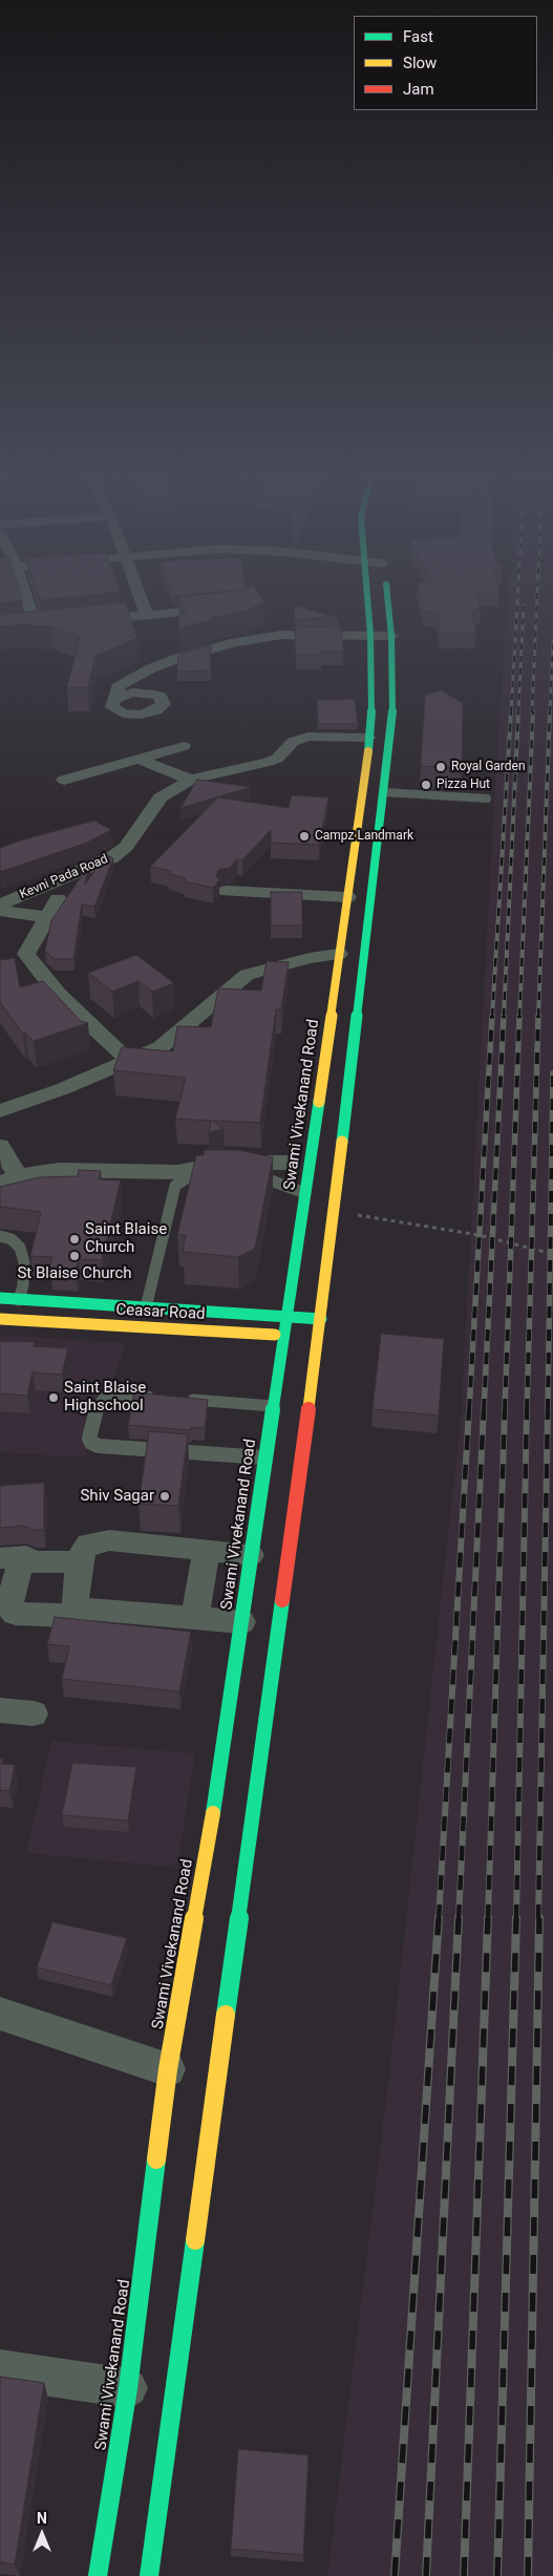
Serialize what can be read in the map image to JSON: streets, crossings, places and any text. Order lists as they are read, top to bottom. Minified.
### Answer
{"streets":{"main road":["Swami Vivekanand Road","Ceasar Road"],"street":["Kevni Pada Road"]},"crossings":[["Kevni Pada Road","Swami Vivekanand Road"],["Swami Vivekanand Road","Ceasar Road"]],"places":["Royal Garden","Pizza Hut","Campz Landmark","Saint Blaise Church","St Blaise Church","Saint Blaise Highschool","Shiv Sagar"],"legend":["Fast","Slow","Jam"],"north":"top"}
